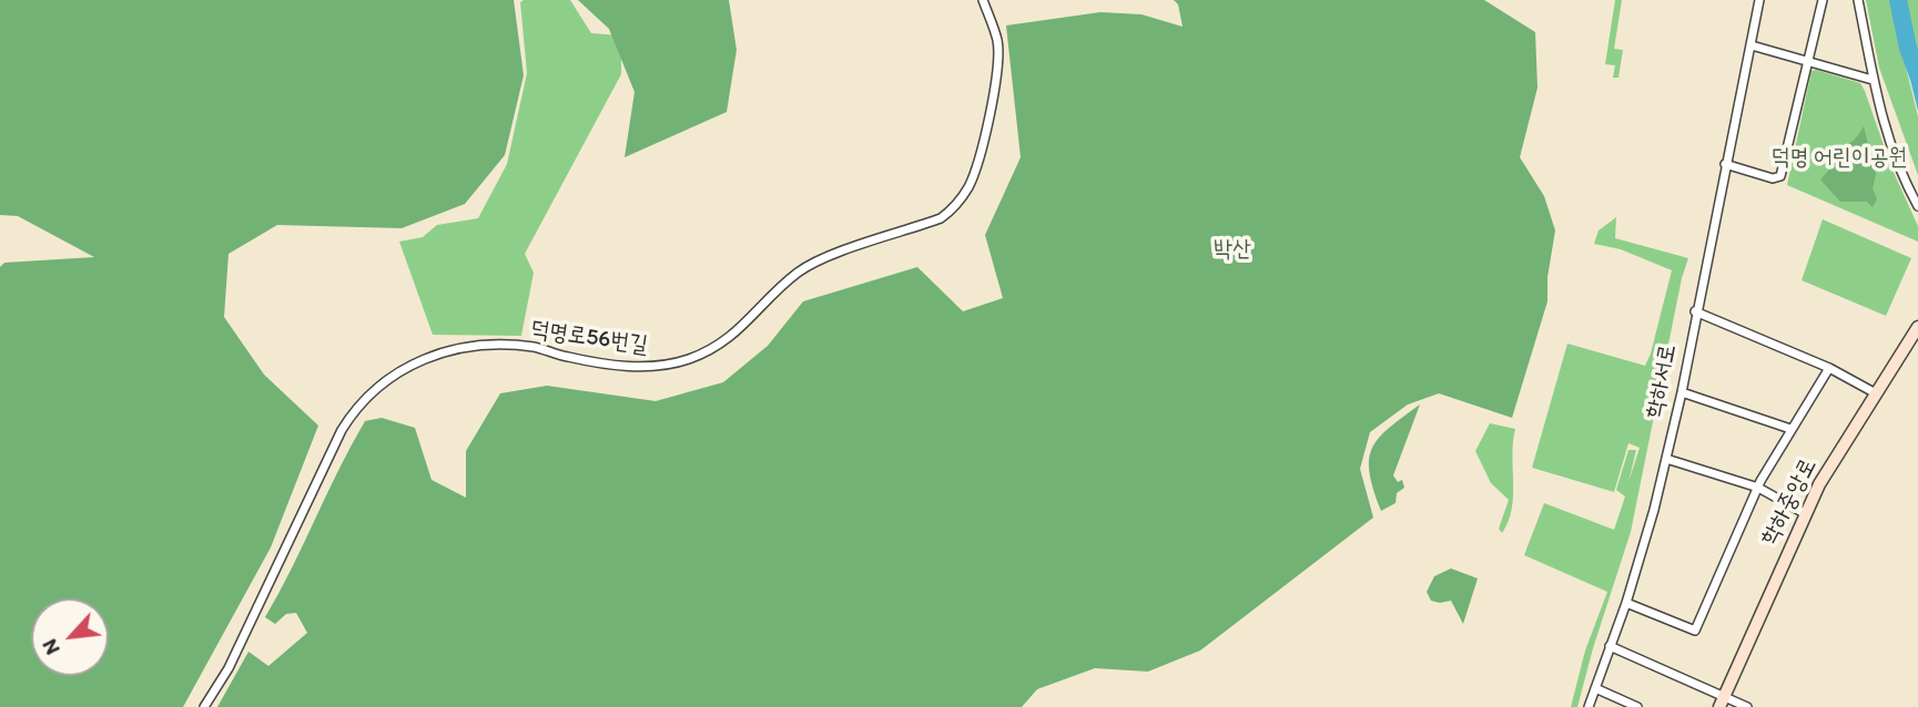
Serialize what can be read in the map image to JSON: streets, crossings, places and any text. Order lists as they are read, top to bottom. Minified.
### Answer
{"streets":{"street":["덕명로56번길","학하서로","학하중앙로"]},"parks":["덕명 어린이공원","박산"],"north":"bottom left"}
